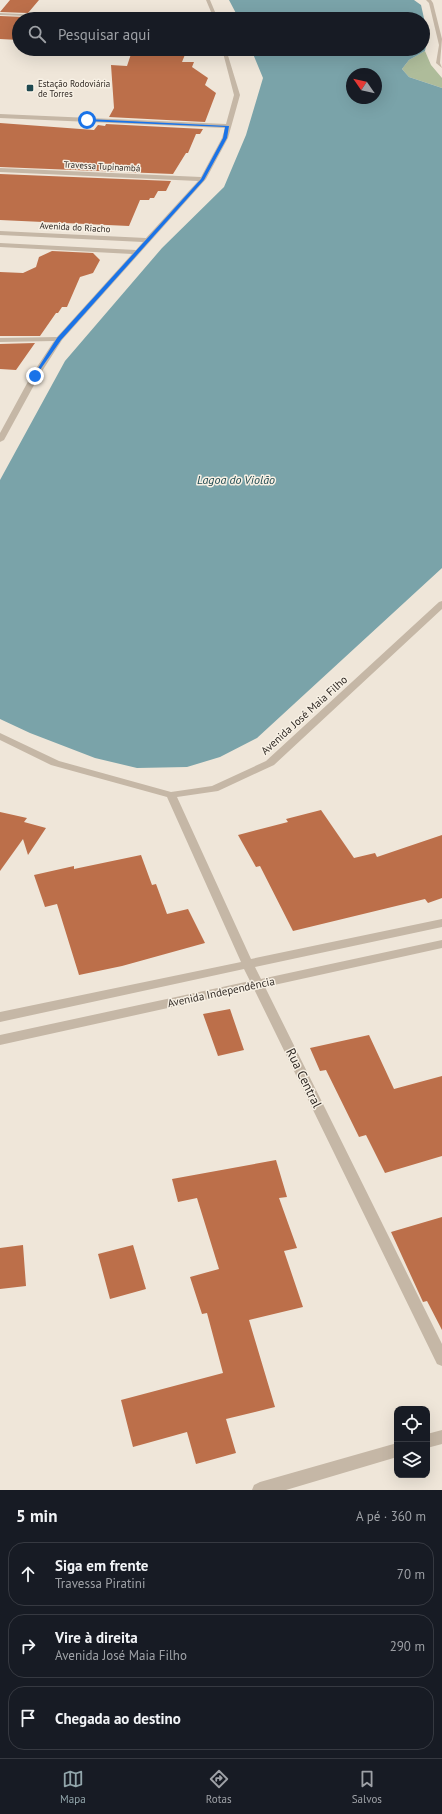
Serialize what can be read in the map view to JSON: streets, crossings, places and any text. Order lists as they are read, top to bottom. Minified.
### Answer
{"streets":{"street":["Travessa Tupinambá","Avenida do Riacho","Avenida José Maia Filho","Avenida Independência","Rua Central"]},"crossings":[["Avenida José Maia Filho","Rua Central"],["Avenida Independência","Rua Central"]],"water":["Lagoa do Violão"],"places":{"transit":["Estação Rodoviária de Torres"]},"north":"top left","page":{"search":"Pesquisar aqui","heading":["5 min","A pé · 360 m"],"list":[["Siga em frente","Travessa Piratini","70 m"],["Vire à direita","Avenida José Maia Filho","290 m"],"Chegada ao destino"],"nav":["Mapa","Rotas","Salvos"]}}
